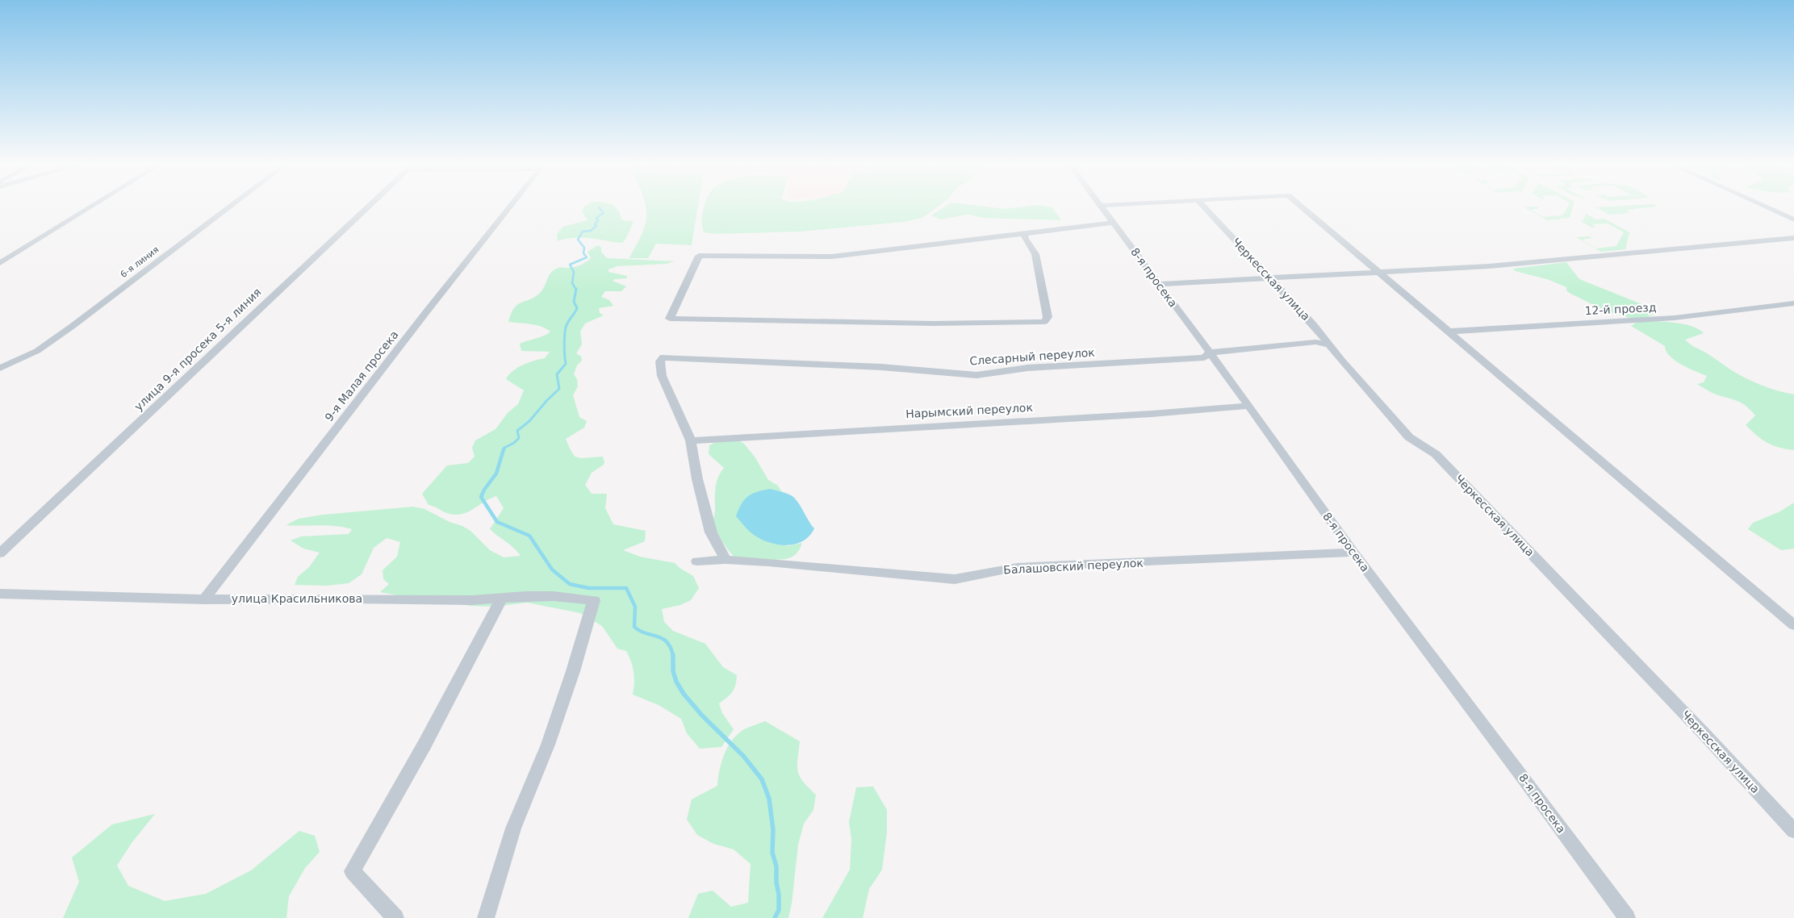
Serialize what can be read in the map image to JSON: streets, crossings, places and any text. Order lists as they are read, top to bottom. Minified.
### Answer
{"streets":{"street":["6-я линия","8-я просека","Черкесская улица","12-й проезд","улица 9-я просека 5-я линия","Слесарный переулок","9-я Малая просека","Нарымский переулок","Балашовский переулок","улица Красильникова"]},"crossings":[["8-я просека","Слесарный переулок"],["8-я просека","Нарымский переулок"],["8-я просека","Балашовский переулок"],["Черкесская улица","Слесарный переулок"],["Слесарный переулок","Нарымский переулок"],["9-я Малая просека","улица Красильникова"]]}
